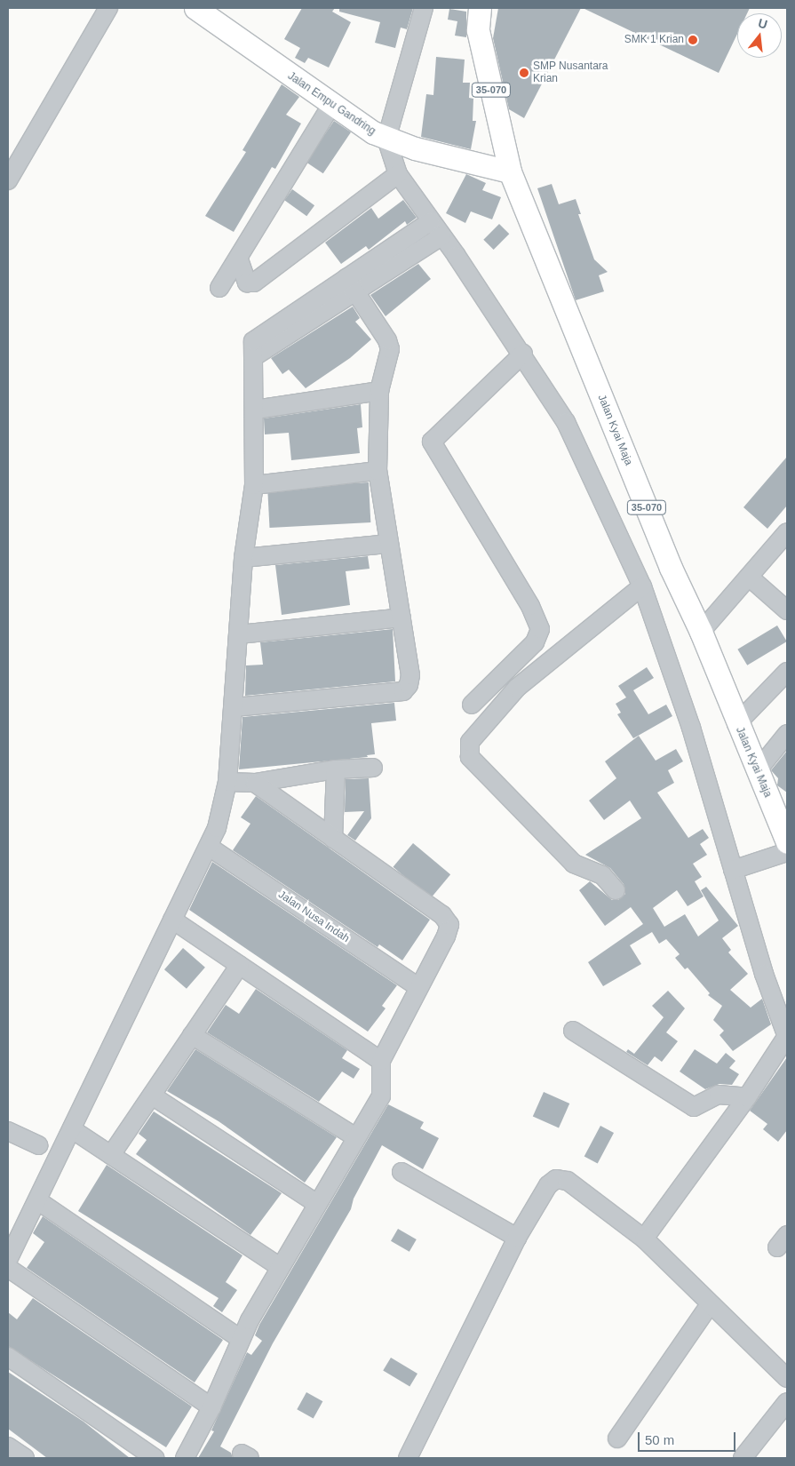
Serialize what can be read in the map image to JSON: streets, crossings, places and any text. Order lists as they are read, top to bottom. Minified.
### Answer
{"streets":{"main road":["35-070","Jalan Empu Gandring","Jalan Kyai Maja"],"street":["Jalan Nusa Indah"]},"crossings":[["Jalan Empu Gandring","Jalan Kyai Maja"]],"places":["SMK 1 Krian","SMP Nusantara Krian"],"scale_bar":"50 m","north":"top"}
